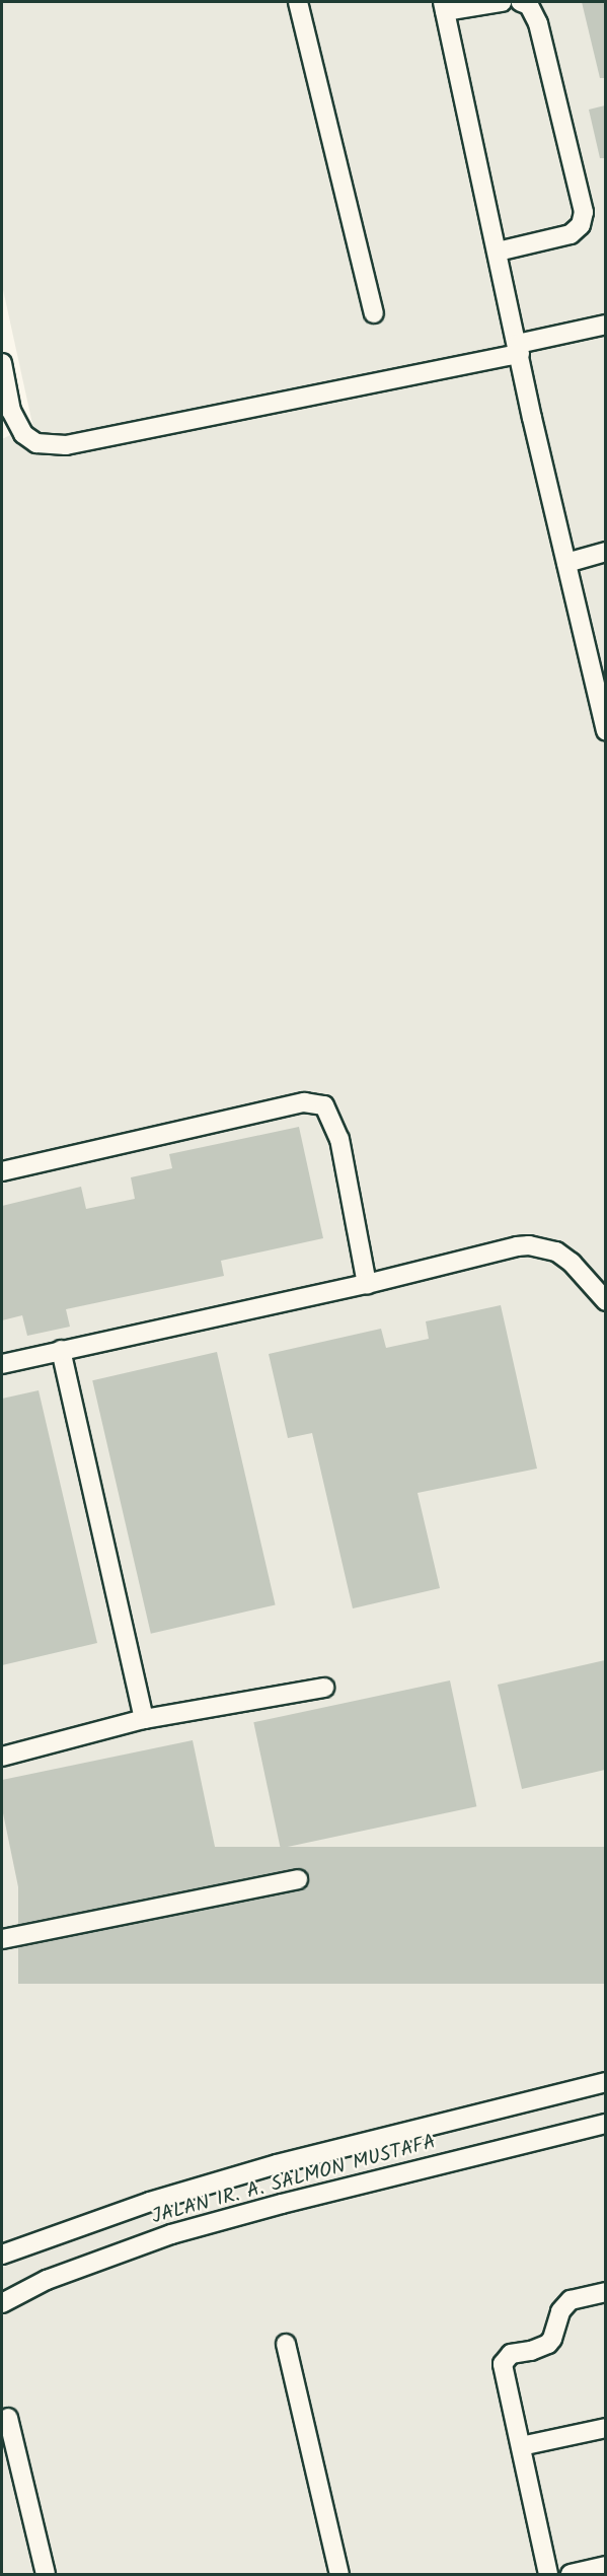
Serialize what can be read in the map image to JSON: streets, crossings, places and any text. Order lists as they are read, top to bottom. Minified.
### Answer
{"streets":{"street":["JALAN IR. A. SALMON MUSTAFA"]}}
